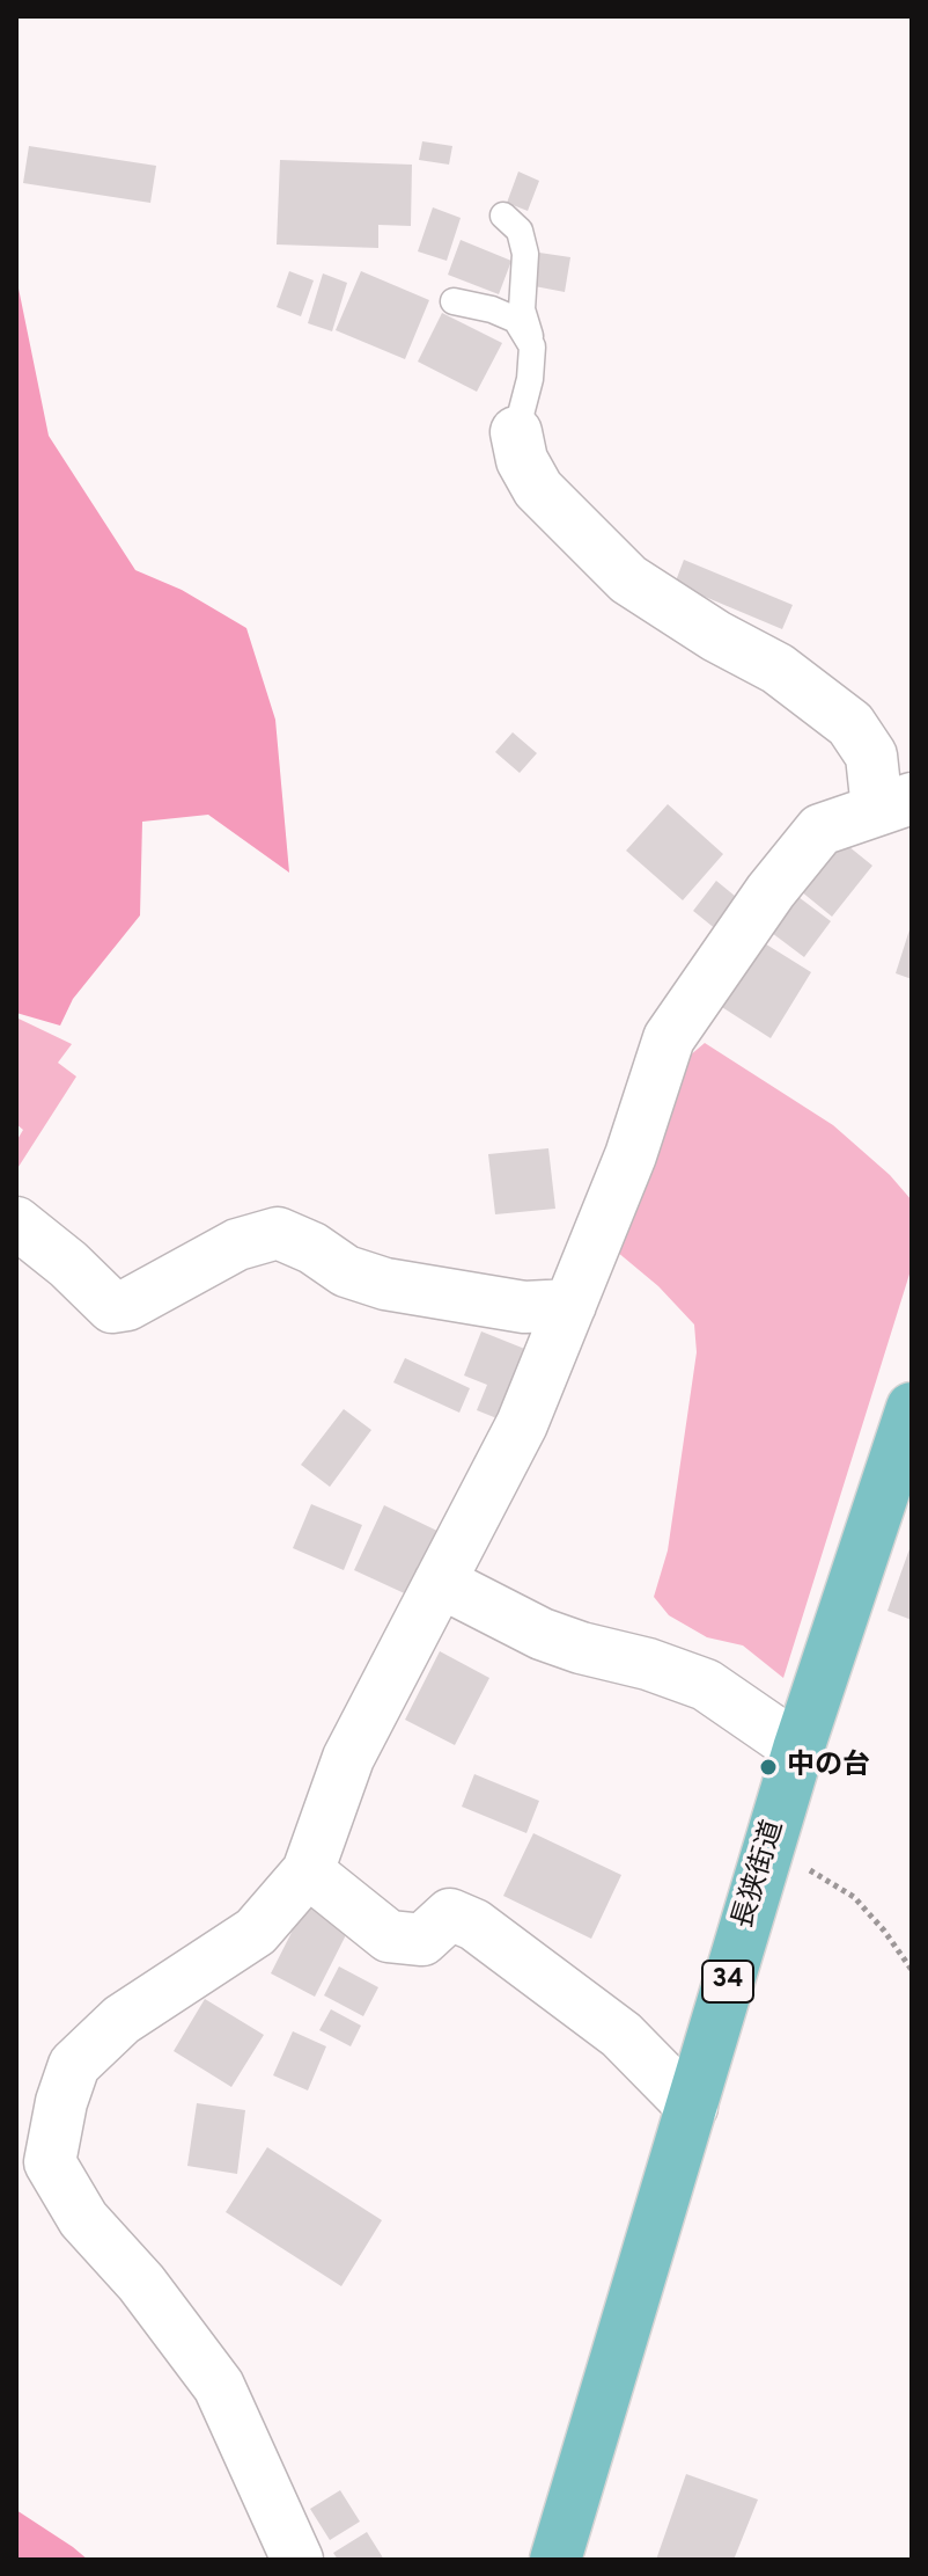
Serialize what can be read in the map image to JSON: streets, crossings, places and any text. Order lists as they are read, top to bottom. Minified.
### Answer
{"streets":{"main road":["長狭街道","34"]},"places":["中の台"]}
